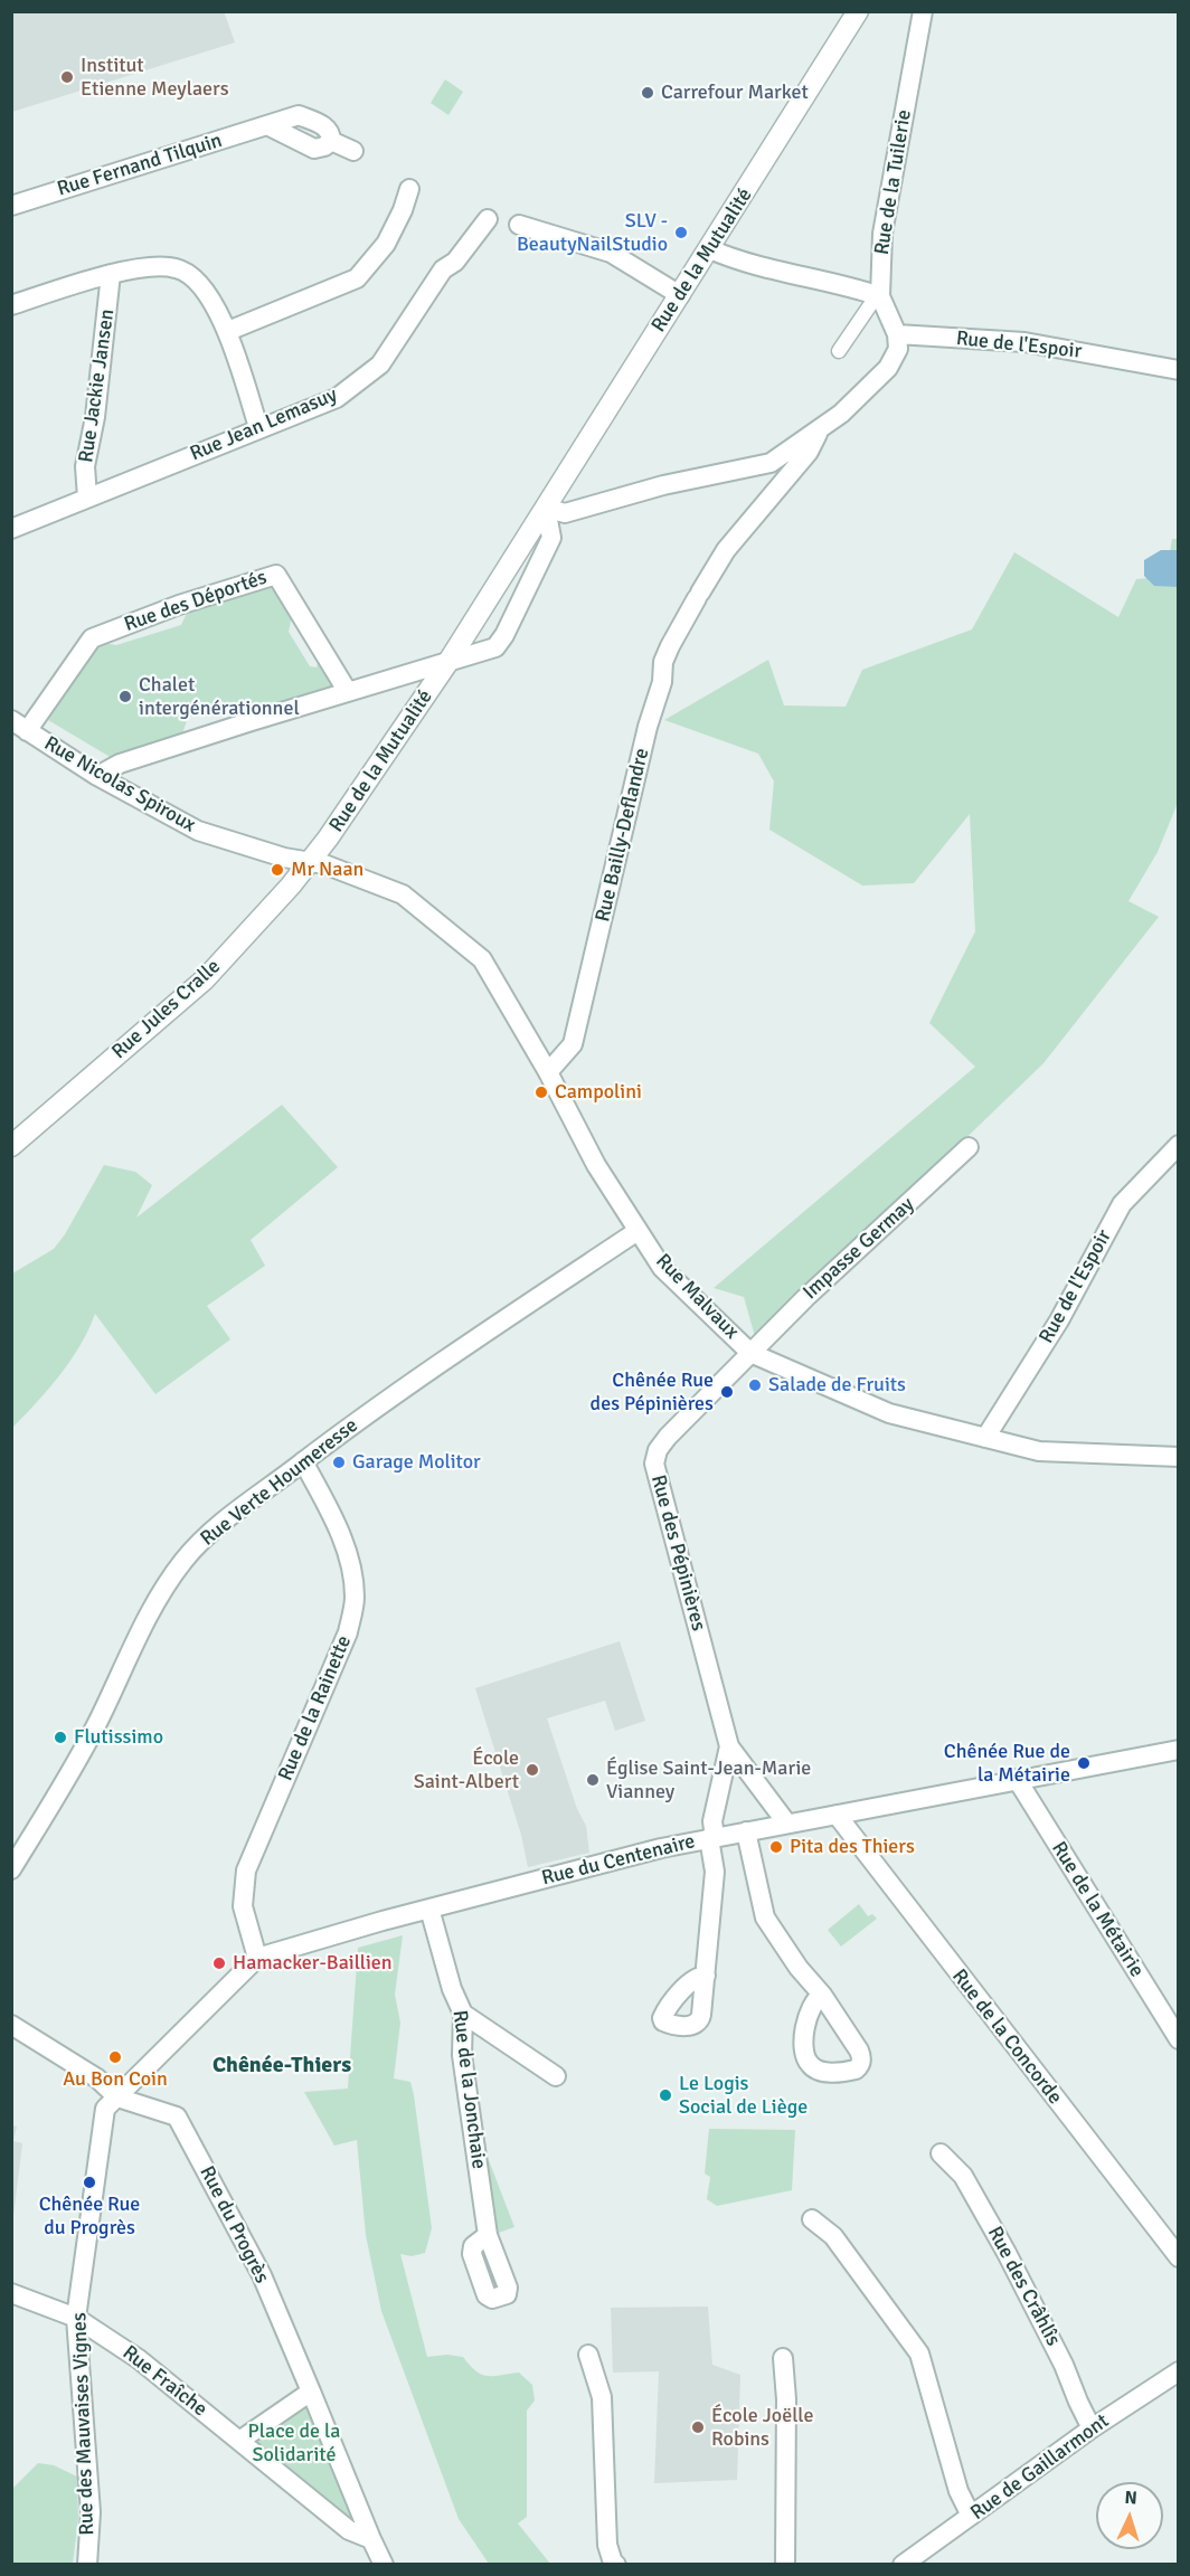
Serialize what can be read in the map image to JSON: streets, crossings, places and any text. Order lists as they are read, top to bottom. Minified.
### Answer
{"streets":{"street":["Rue Fernand Tilquin","Rue de la Tuilerie","Rue de la Mutualité","Rue de l'Espoir","Rue Jackie Jansen","Rue Jean Lemasuy","Rue des Déportés","Rue Nicolas Spiroux","Rue Bailly-Deflandre","Rue Jules Cralle","Impasse Germay","Rue Malvaux","Rue Verte Houmeresse","Rue des Pépinières","Rue de la Rainette","Rue du Centenaire","Rue de la Métairie","Rue de la Concorde","Rue de la Jonchaie","Rue du Progrès","Rue des Crâhlîs","Rue Fraîche","Rue des Mauvaises Vignes","Rue de Gaillarmont"]},"crossings":[["Rue de la Tuilerie","Rue de l'Espoir"],["Rue de la Mutualité","Rue Nicolas Spiroux"],["Rue de la Mutualité","Rue Jules Cralle"],["Rue de la Mutualité","Rue Malvaux"],["Rue de l'Espoir","Rue Malvaux"],["Rue Jackie Jansen","Rue Jean Lemasuy"],["Rue des Déportés","Rue Nicolas Spiroux"],["Rue Nicolas Spiroux","Rue Jules Cralle"],["Rue Nicolas Spiroux","Rue Malvaux"],["Rue Bailly-Deflandre","Rue Malvaux"],["Rue Jules Cralle","Rue Malvaux"],["Impasse Germay","Rue Malvaux"],["Impasse Germay","Rue des Pépinières"],["Rue Malvaux","Rue Verte Houmeresse"],["Rue Malvaux","Rue des Pépinières"],["Rue Verte Houmeresse","Rue de la Rainette"],["Rue des Pépinières","Rue du Centenaire"],["Rue de la Rainette","Rue du Centenaire"],["Rue du Centenaire","Rue de la Métairie"],["Rue du Centenaire","Rue de la Concorde"],["Rue du Centenaire","Rue de la Jonchaie"],["Rue du Centenaire","Rue du Progrès"],["Rue du Centenaire","Rue des Mauvaises Vignes"],["Rue du Progrès","Rue des Mauvaises Vignes"],["Rue des Crâhlîs","Rue de Gaillarmont"],["Rue Fraîche","Rue des Mauvaises Vignes"]],"districts":["Chênée-Thiers"],"parks":["Place de la Solidarité"],"places":["Institut Etienne Meylaers","Carrefour Market","SLV - BeautyNailStudio","Chalet intergénérationnel","Mr Naan","Campolini","Salade de Fruits","Chênée Rue des Pépinières","Garage Molitor","Flutissimo","Chênée Rue de la Métairie","École Saint-Albert","Église Saint-Jean-Marie Vianney","Pita des Thiers","Hamacker-Baillien","Au Bon Coin","Le Logis Social de Liège","Chênée Rue du Progrès","École Joëlle Robins"],"north":"top"}
